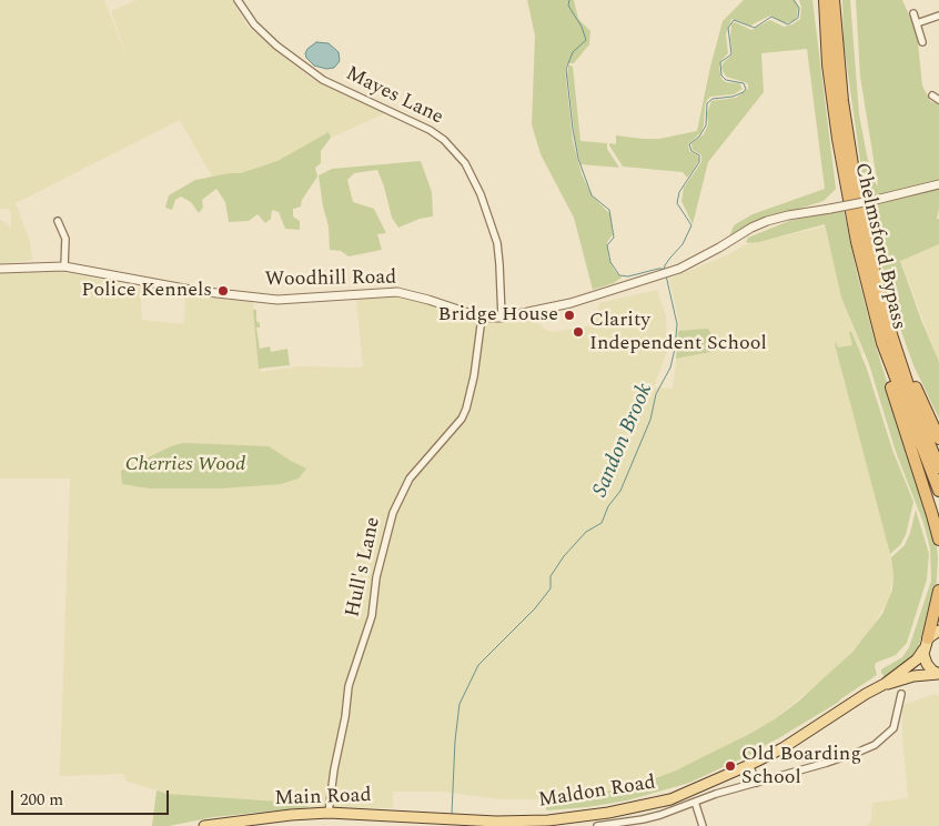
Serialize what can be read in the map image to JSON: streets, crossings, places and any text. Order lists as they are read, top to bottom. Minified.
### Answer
{"streets":{"highway":["Chelmsford Bypass"],"main road":["Maldon Road","Main Road"],"street":["Mayes Lane","Woodhill Road","Hull's Lane"]},"crossings":[["Mayes Lane","Woodhill Road"],["Woodhill Road","Hull's Lane"],["Hull's Lane","Main Road"],["Maldon Road","Main Road"]],"water":["Sandon Brook"],"parks":["Cherries Wood"],"places":["Police Kennels","Bridge House","Clarity Independent School","Old Boarding School"],"scale_bar":"200 m"}
